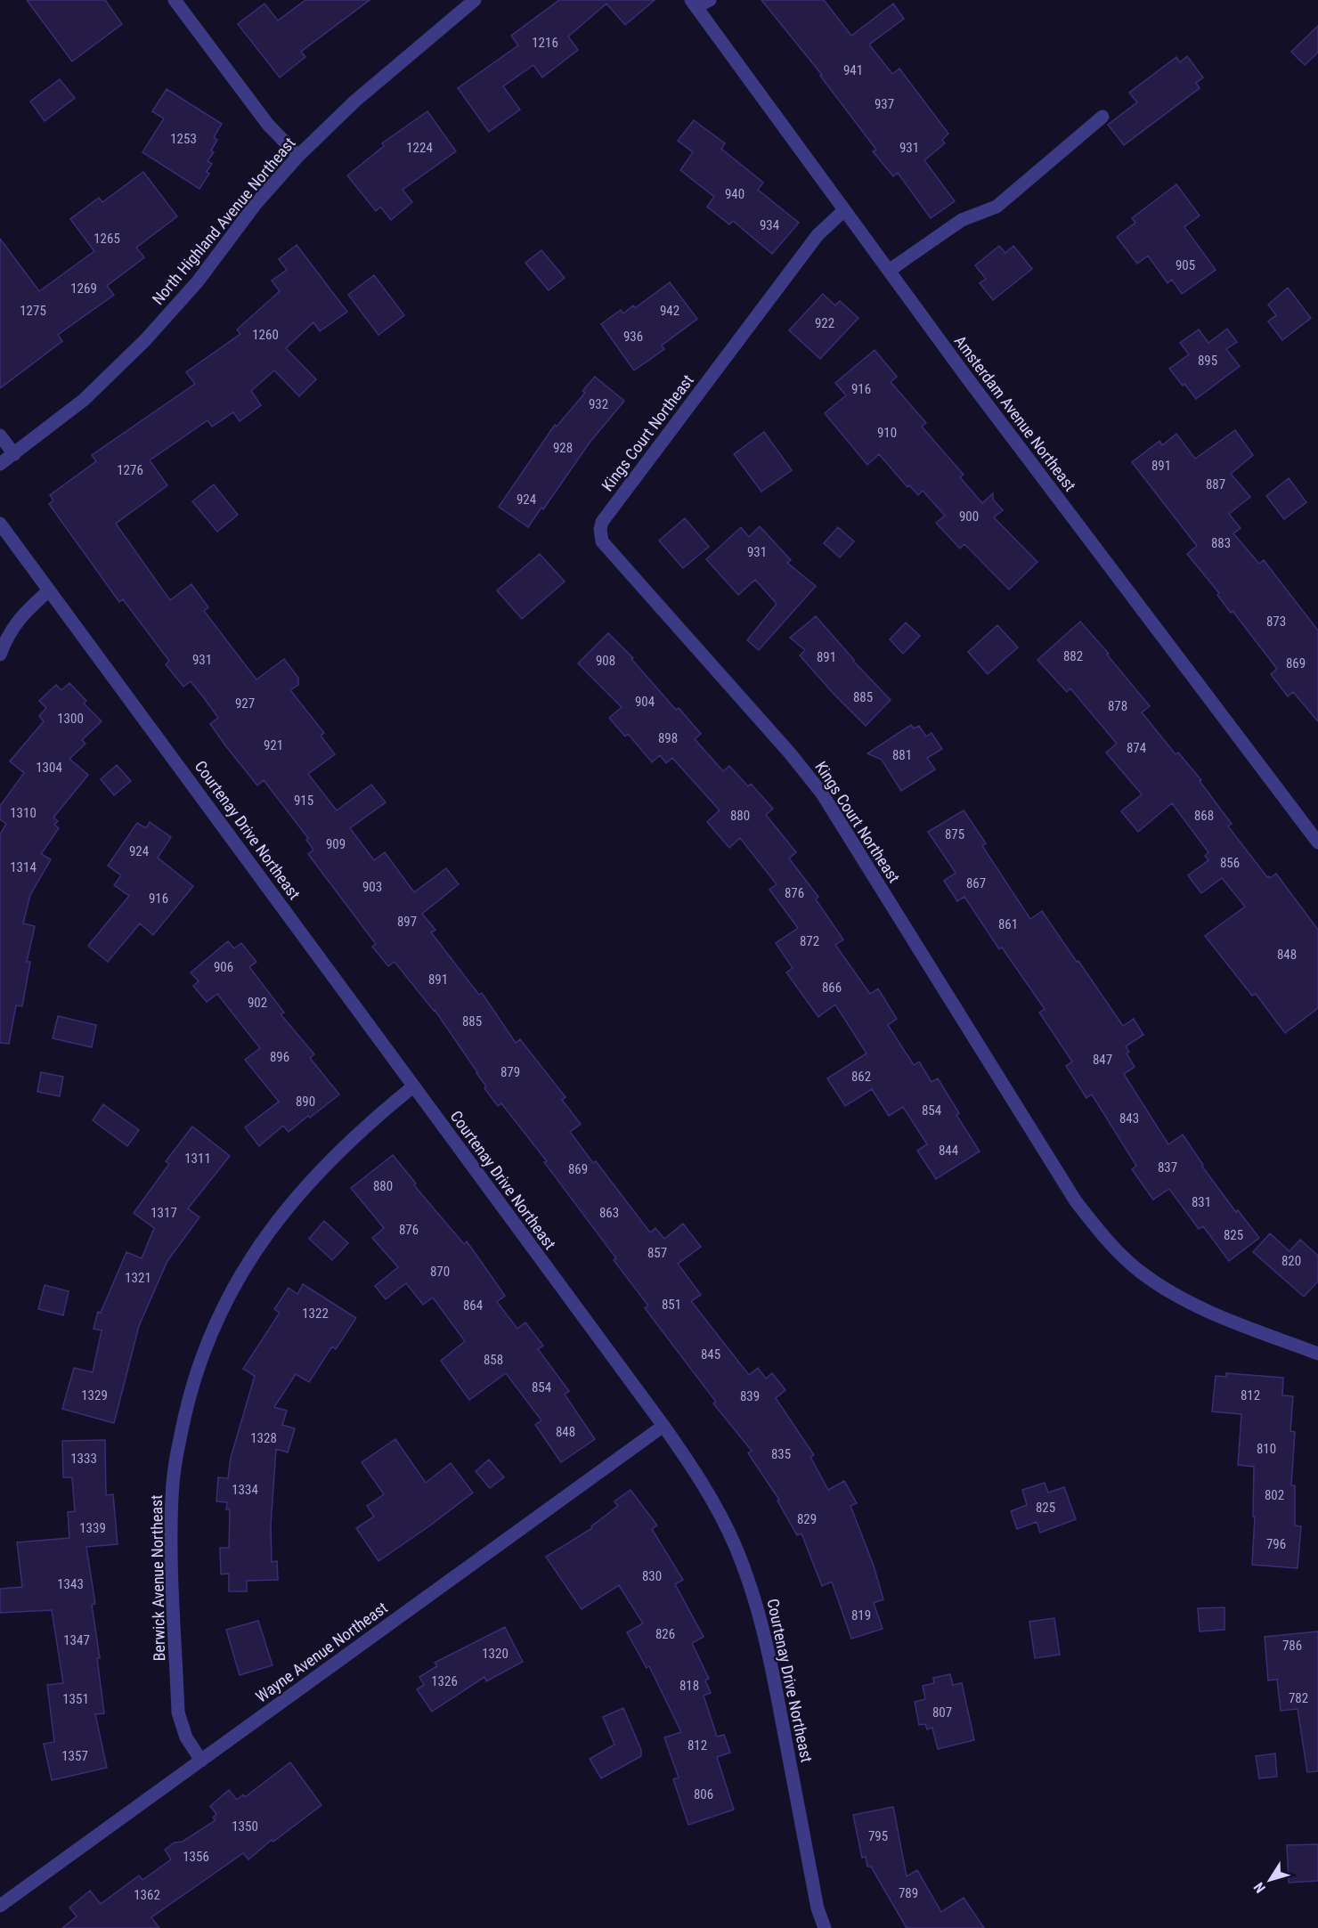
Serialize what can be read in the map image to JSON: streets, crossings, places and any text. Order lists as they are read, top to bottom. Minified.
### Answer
{"streets":{"street":["North Highland Avenue Northeast","Amsterdam Avenue Northeast","Kings Court Northeast","Courtenay Drive Northeast","Berwick Avenue Northeast","Wayne Avenue Northeast"]},"crossings":[["Amsterdam Avenue Northeast","Kings Court Northeast"],["Courtenay Drive Northeast","Berwick Avenue Northeast"],["Courtenay Drive Northeast","Wayne Avenue Northeast"],["Berwick Avenue Northeast","Wayne Avenue Northeast"]],"house_numbers":["1216","941","937","1253","1224","931","940","934","1265","905","1269","1275","942","922","1260","936","895","916","932","910","928","891","1276","887","924","900","883","931","873","882","891","931","908","869","885","904","927","878","1300","898","921","874","881","1304","915","1310","880","868","875","909","924","856","1314","867","903","876","916","897","861","872","848","906","891","866","902","885","896","847","879","862","890","854","843","844","1311","837","869","880","831","1317","863","876","825","857","820","870","1321","851","864","1322","845","858","854","1329","812","839","848","1328","810","835","1333","1334","802","825","829","1339","796","830","1343","819","826","1347","786","1320","1326","818","782","1351","807","812","1357","806","1350","795","1356","789","1362"],"north":"bottom left"}
